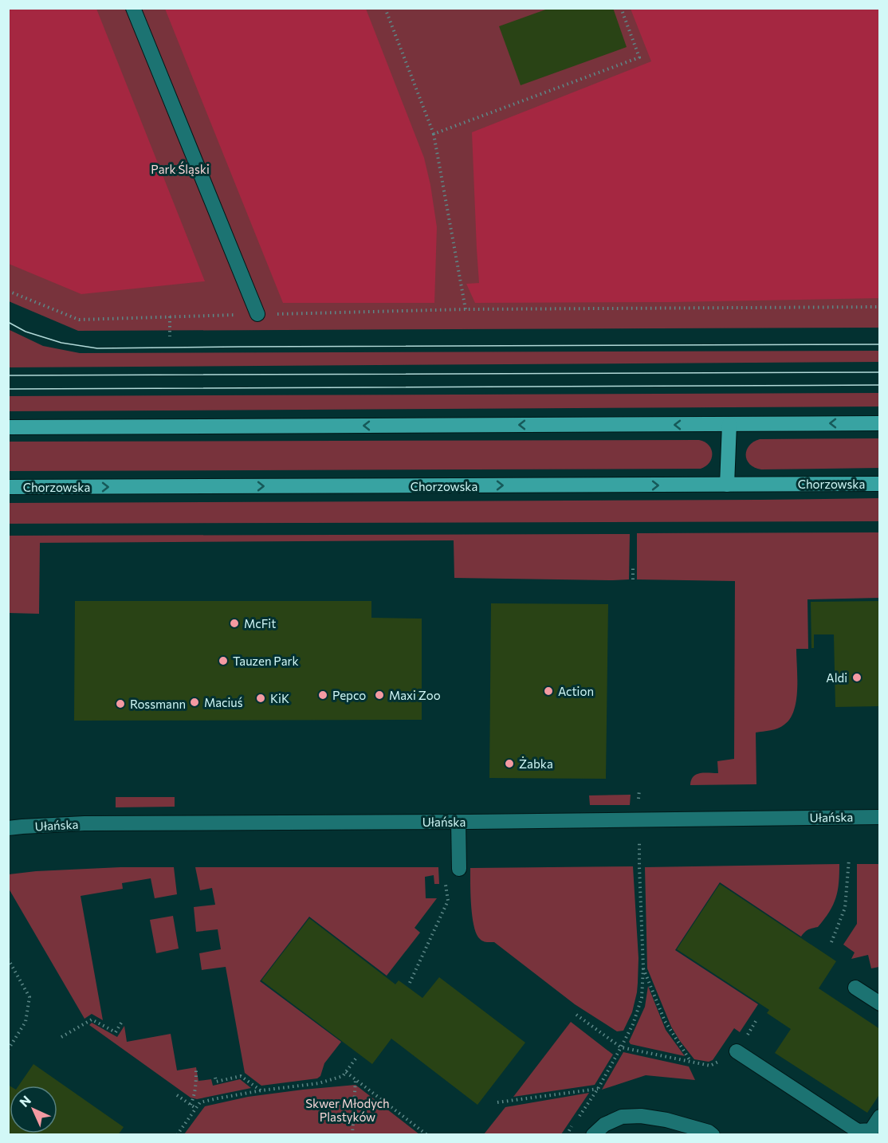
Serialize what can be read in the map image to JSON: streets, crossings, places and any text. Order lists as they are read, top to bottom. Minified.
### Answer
{"streets":{"main road":["Chorzowska"],"street":["Ułańska"]},"parks":["Park Śląski","Skwer Młodych Plastyków"],"places":["McFit","Tauzen Park","Aldi","Action","Pepco","Maxi Zoo","KiK","Maciuś","Rossmann","Żabka"],"north":"top left"}
